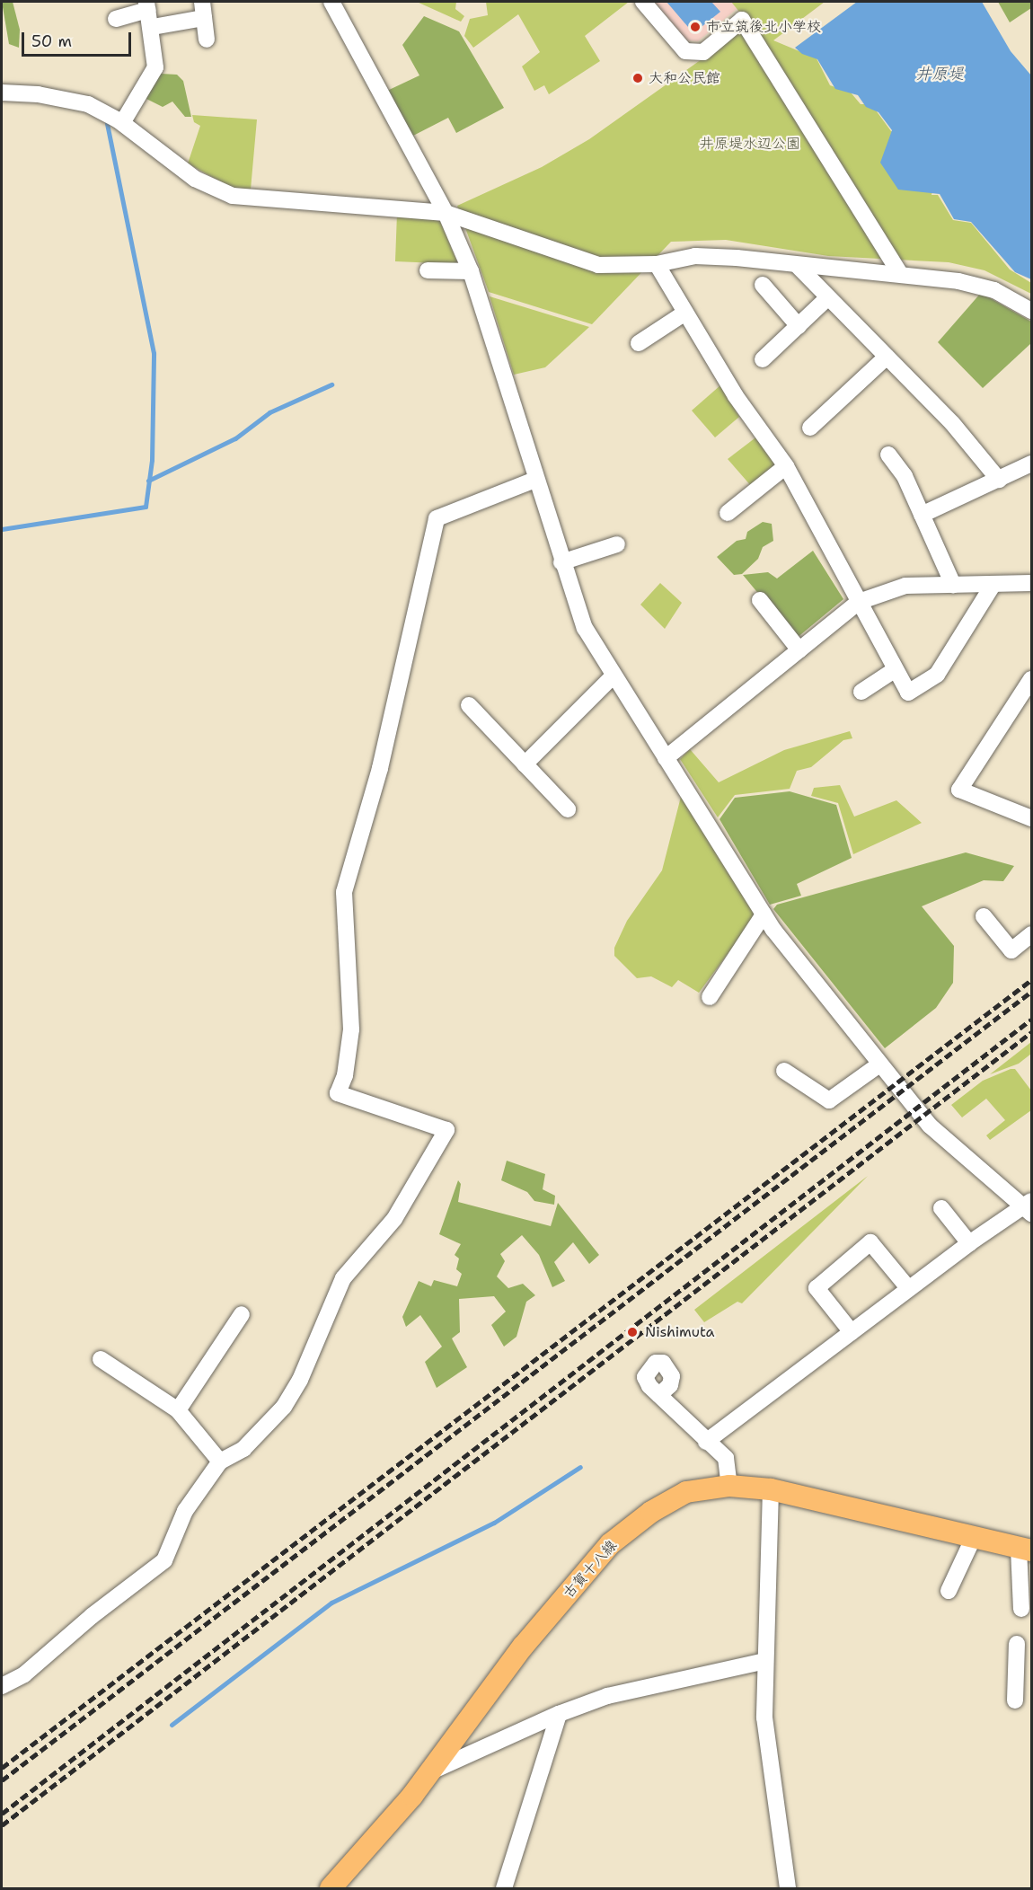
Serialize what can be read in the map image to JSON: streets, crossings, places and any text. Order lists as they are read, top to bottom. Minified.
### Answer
{"streets":{"main road":["古賀十八線"]},"water":["井原堤"],"parks":["井原堤水辺公園"],"places":["市立筑後北小学校","大和公民館","Nishimuta"],"scale_bar":"50 m"}
